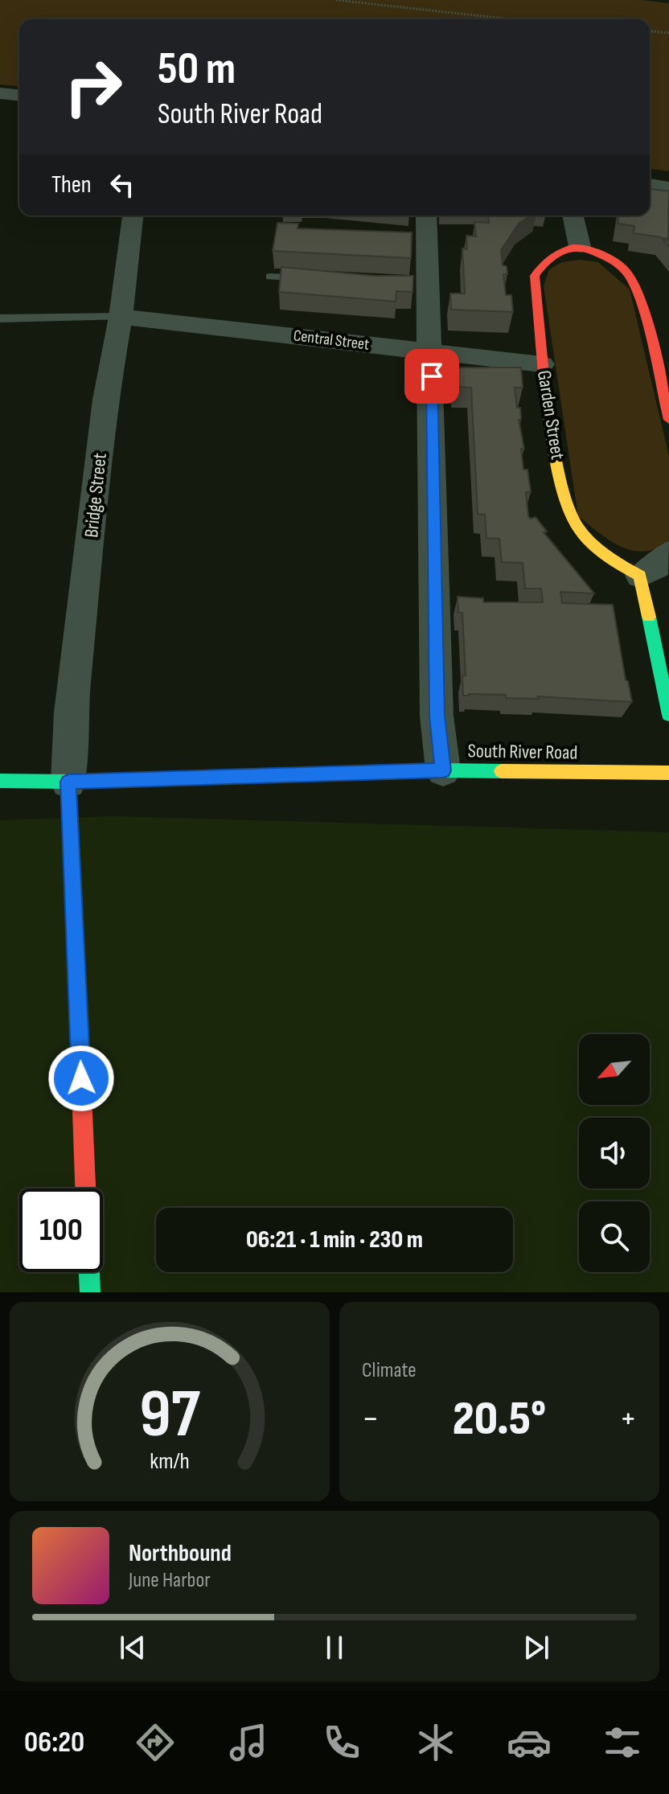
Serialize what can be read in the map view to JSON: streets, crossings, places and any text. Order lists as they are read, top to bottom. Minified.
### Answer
{"streets":{"main road":["Garden Street","South River Road"],"street":["Central Street","Bridge Street"]},"crossings":[["Central Street","Garden Street"],["Central Street","Bridge Street"],["Bridge Street","South River Road"]],"north":"bottom left","page":{"turn":["50 m","South River Road"],"then":"Then","limit":"100","trip":"06:21 · 1 min · 230 m","tile":"Climate","heat":["−","20.5°","+"],"song":["Northbound","June Harbor"],"tabs":"06:20","gauge":["97","km/h"]}}
